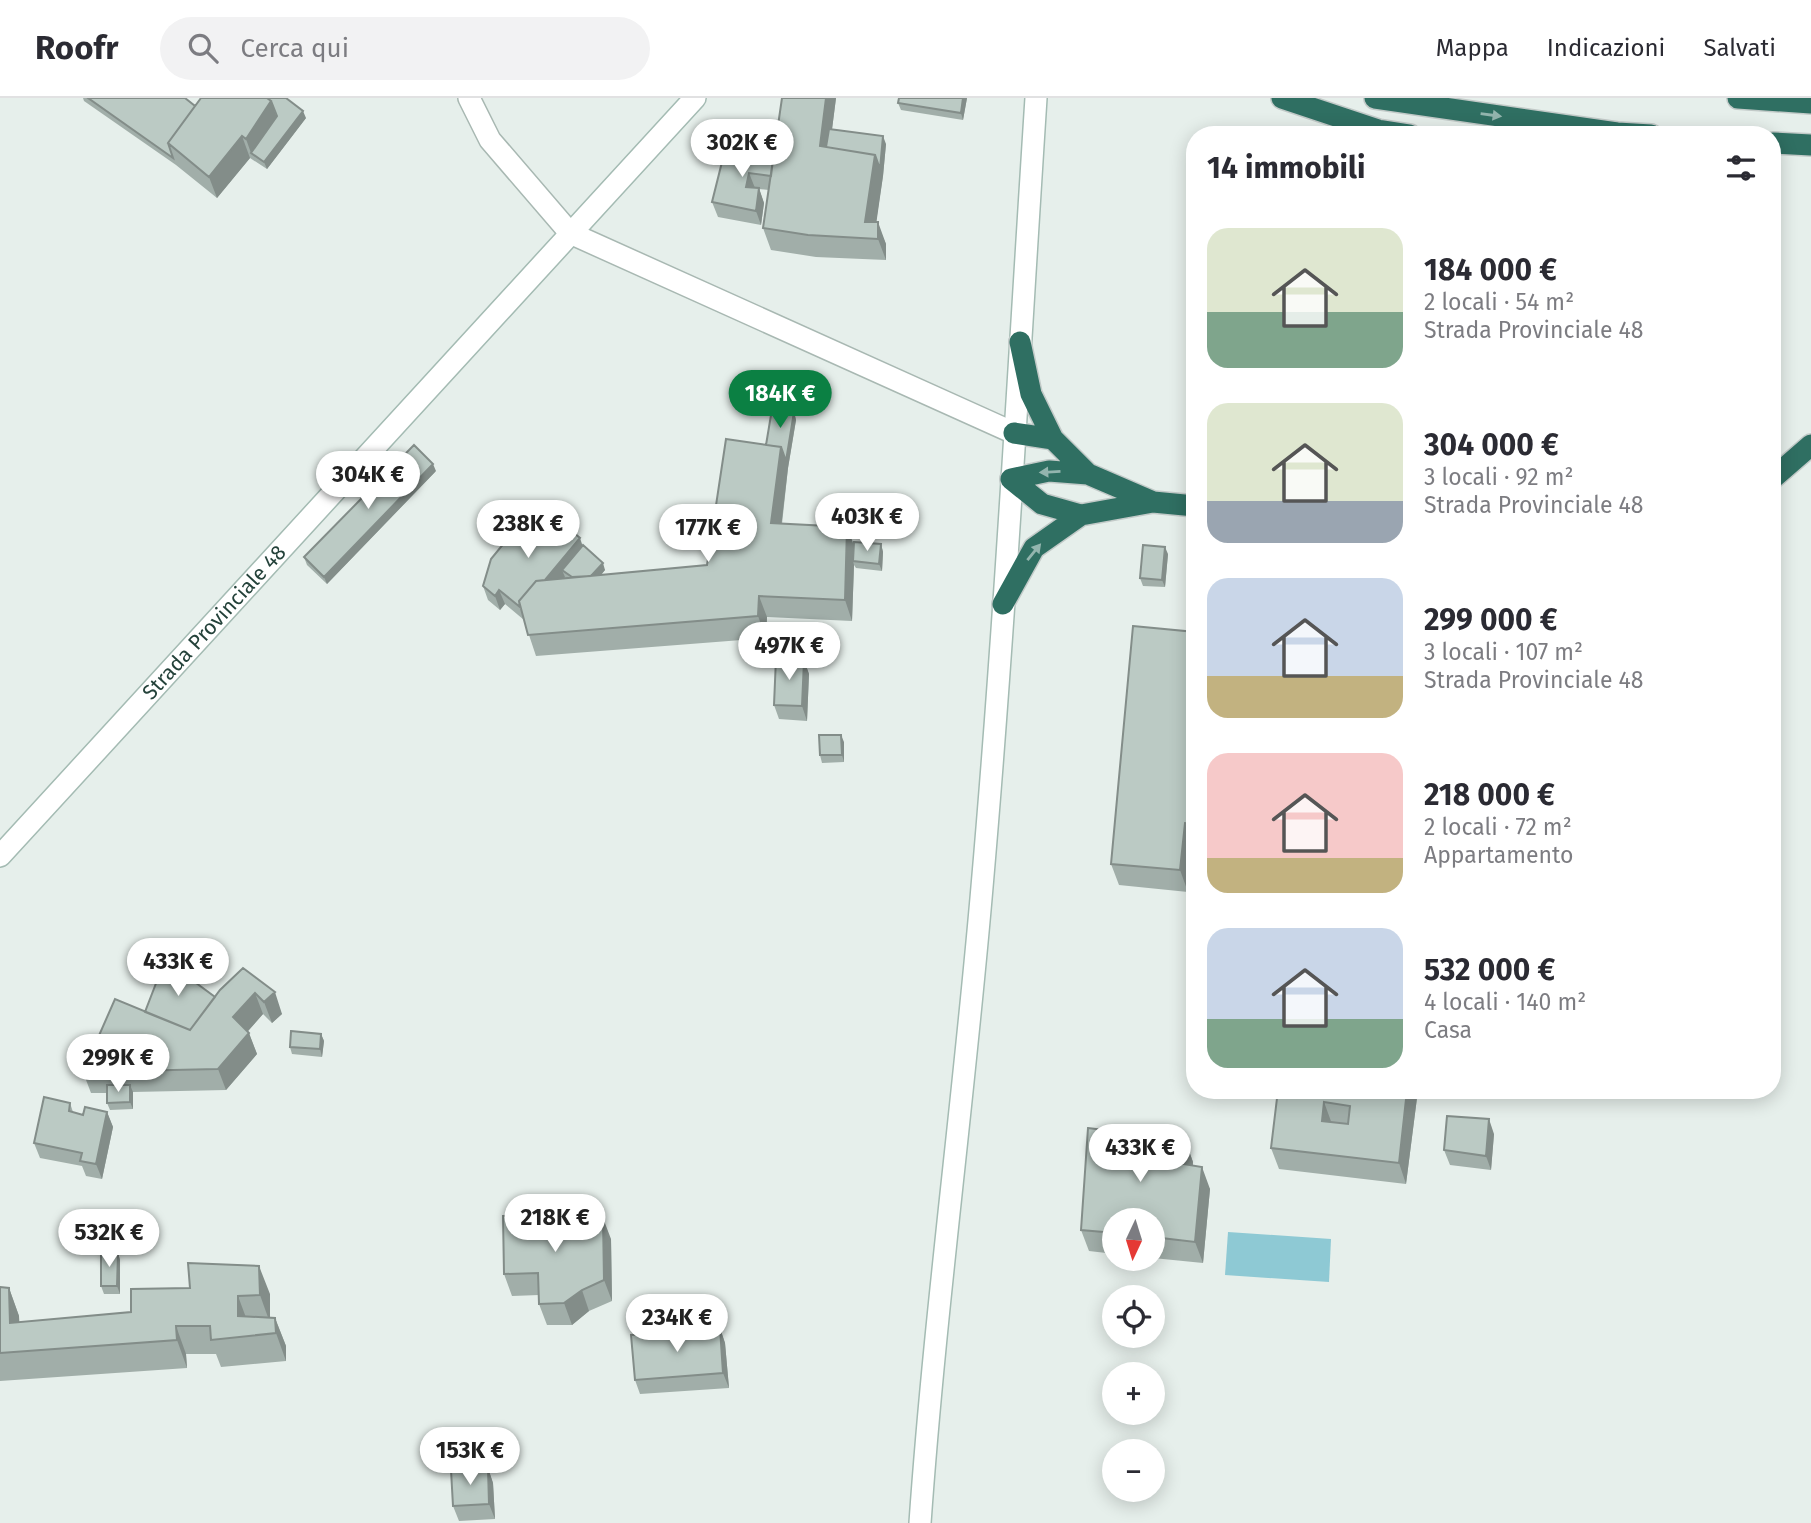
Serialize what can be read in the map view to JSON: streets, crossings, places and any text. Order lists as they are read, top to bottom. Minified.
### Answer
{"streets":{"main road":["Strada Provinciale 48"]},"north":"bottom","page":{"header":"Roofr","search":"Cerca qui","nav":["Mappa","Indicazioni","Salvati"],"price":["302K €","184K €","304K €","403K €","238K €","177K €","497K €","433K €","299K €","433K €","218K €","532K €","234K €","153K €"],"heading":"14 immobili","list":[{"name":"184 000 €","note":"2 locali · 54 m² · Strada Provinciale 48"},{"name":"304 000 €","note":"3 locali · 92 m² · Strada Provinciale 48"},{"name":"299 000 €","note":"3 locali · 107 m² · Strada Provinciale 48"},{"name":"218 000 €","note":"2 locali · 72 m² · Appartamento"},{"name":"532 000 €","note":"4 locali · 140 m² · Casa"}],"map_buttons":["+","−"]}}
